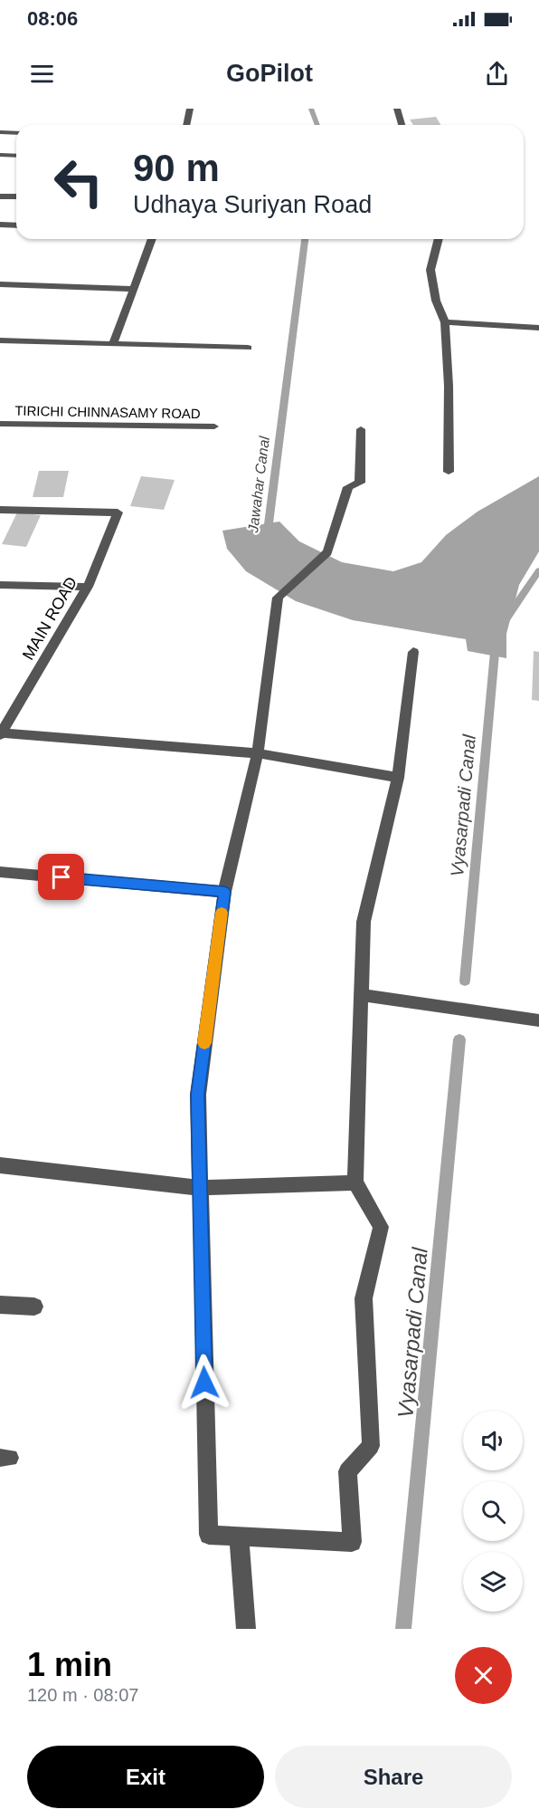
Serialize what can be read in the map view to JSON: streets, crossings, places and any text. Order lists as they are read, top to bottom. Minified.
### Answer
{"streets":{"street":["TIRICHI CHINNASAMY ROAD","MAIN ROAD"]},"water":["Jawahar Canal","Vyasarpadi Canal"],"page":{"status":"08:06","header":"GoPilot","turn":["90 m","Udhaya Suriyan Road"],"heading":["1 min","120 m · 08:07"],"buttons":["Exit","Share"]}}
